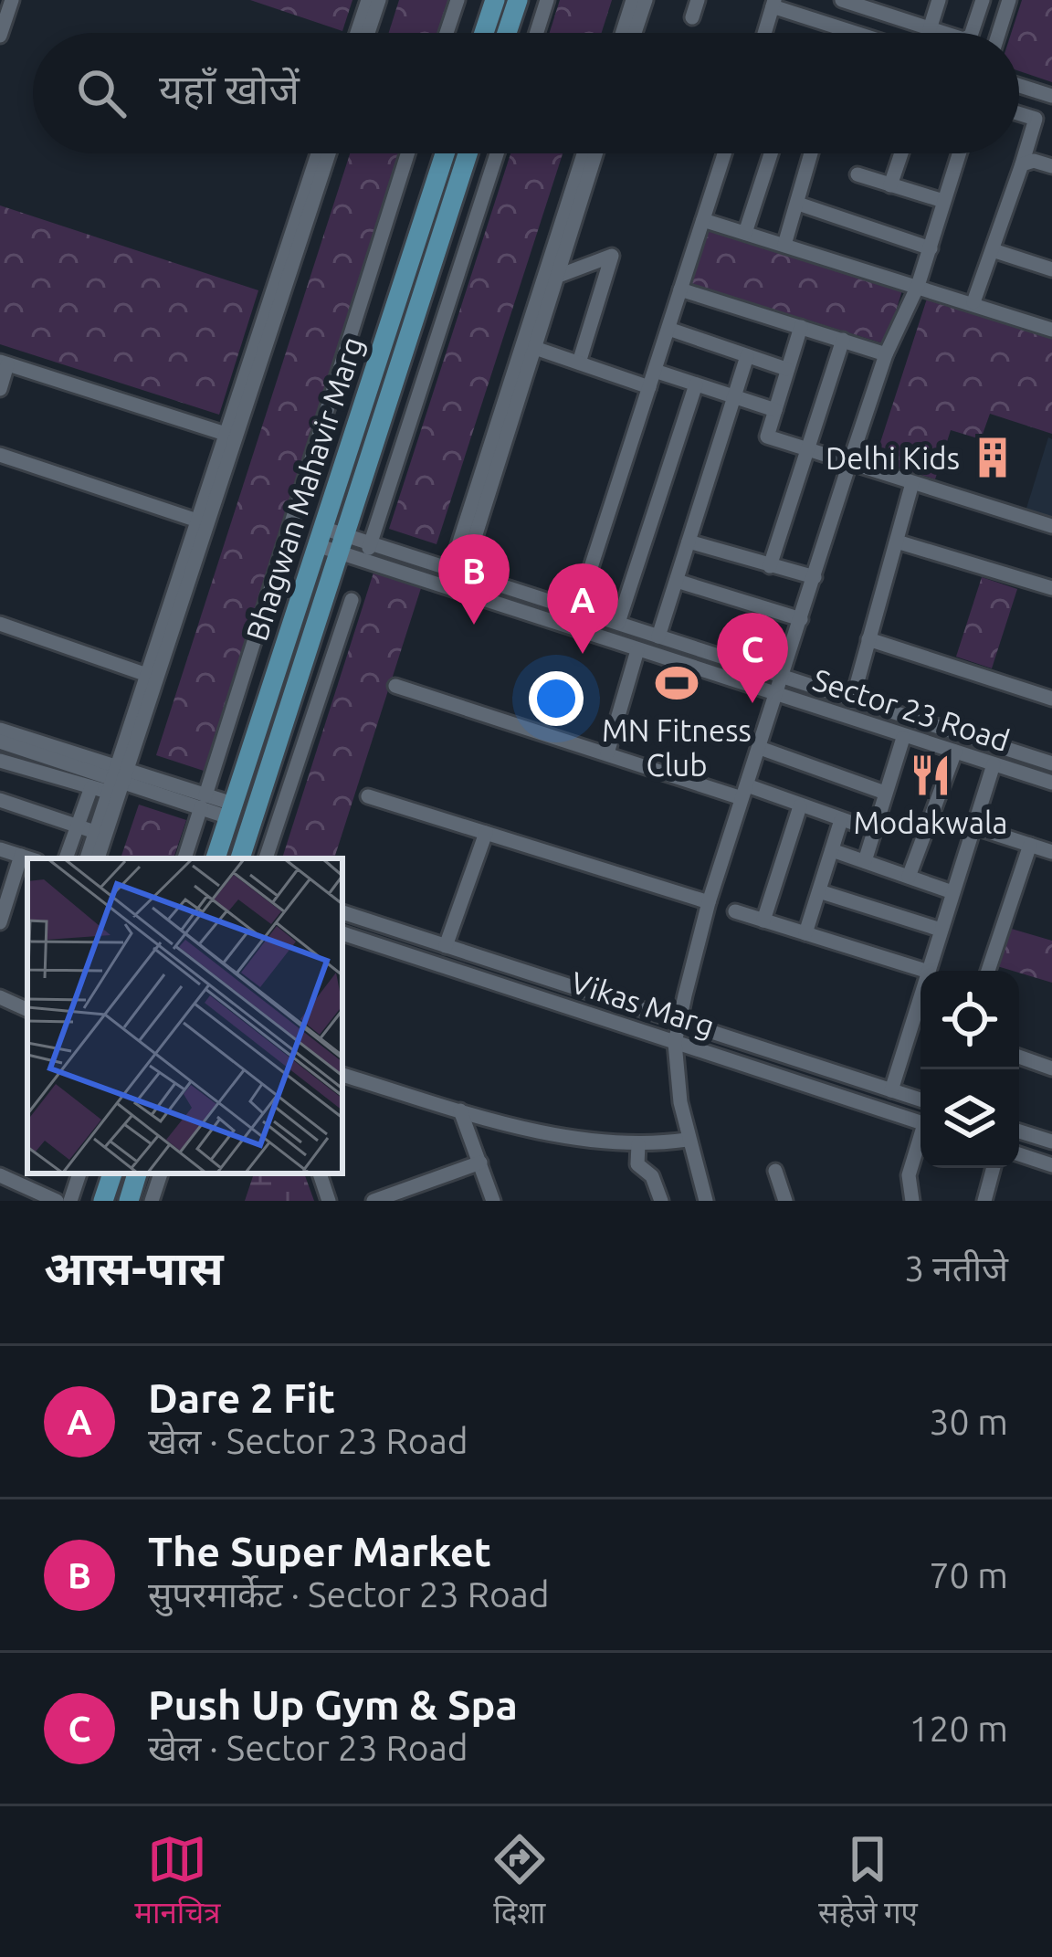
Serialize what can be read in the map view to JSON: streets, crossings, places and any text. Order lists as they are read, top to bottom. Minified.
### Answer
{"streets":{"main road":["Bhagwan Mahavir Marg"],"street":["Sector 23 Road","Vikas Marg"]},"crossings":[["Bhagwan Mahavir Marg","Sector 23 Road"]],"places":{"building":["Delhi Kids"],"sports":["MN Fitness Club"],"restaurant":["Modakwala"]},"page":{"search":"यहाँ खोजें","pins":["B","A","C"],"heading":["आस-पास","3 नतीजे"],"list":[{"mark":"A","name":"Dare 2 Fit","note":"खेल · Sector 23 Road","value":"30 m"},{"mark":"B","name":"The Super Market","note":"सुपरमार्केट · Sector 23 Road","value":"70 m"},{"mark":"C","name":"Push Up Gym & Spa","note":"खेल · Sector 23 Road","value":"120 m"}],"nav":["मानचित्र","दिशा","सहेजे गए"]}}
